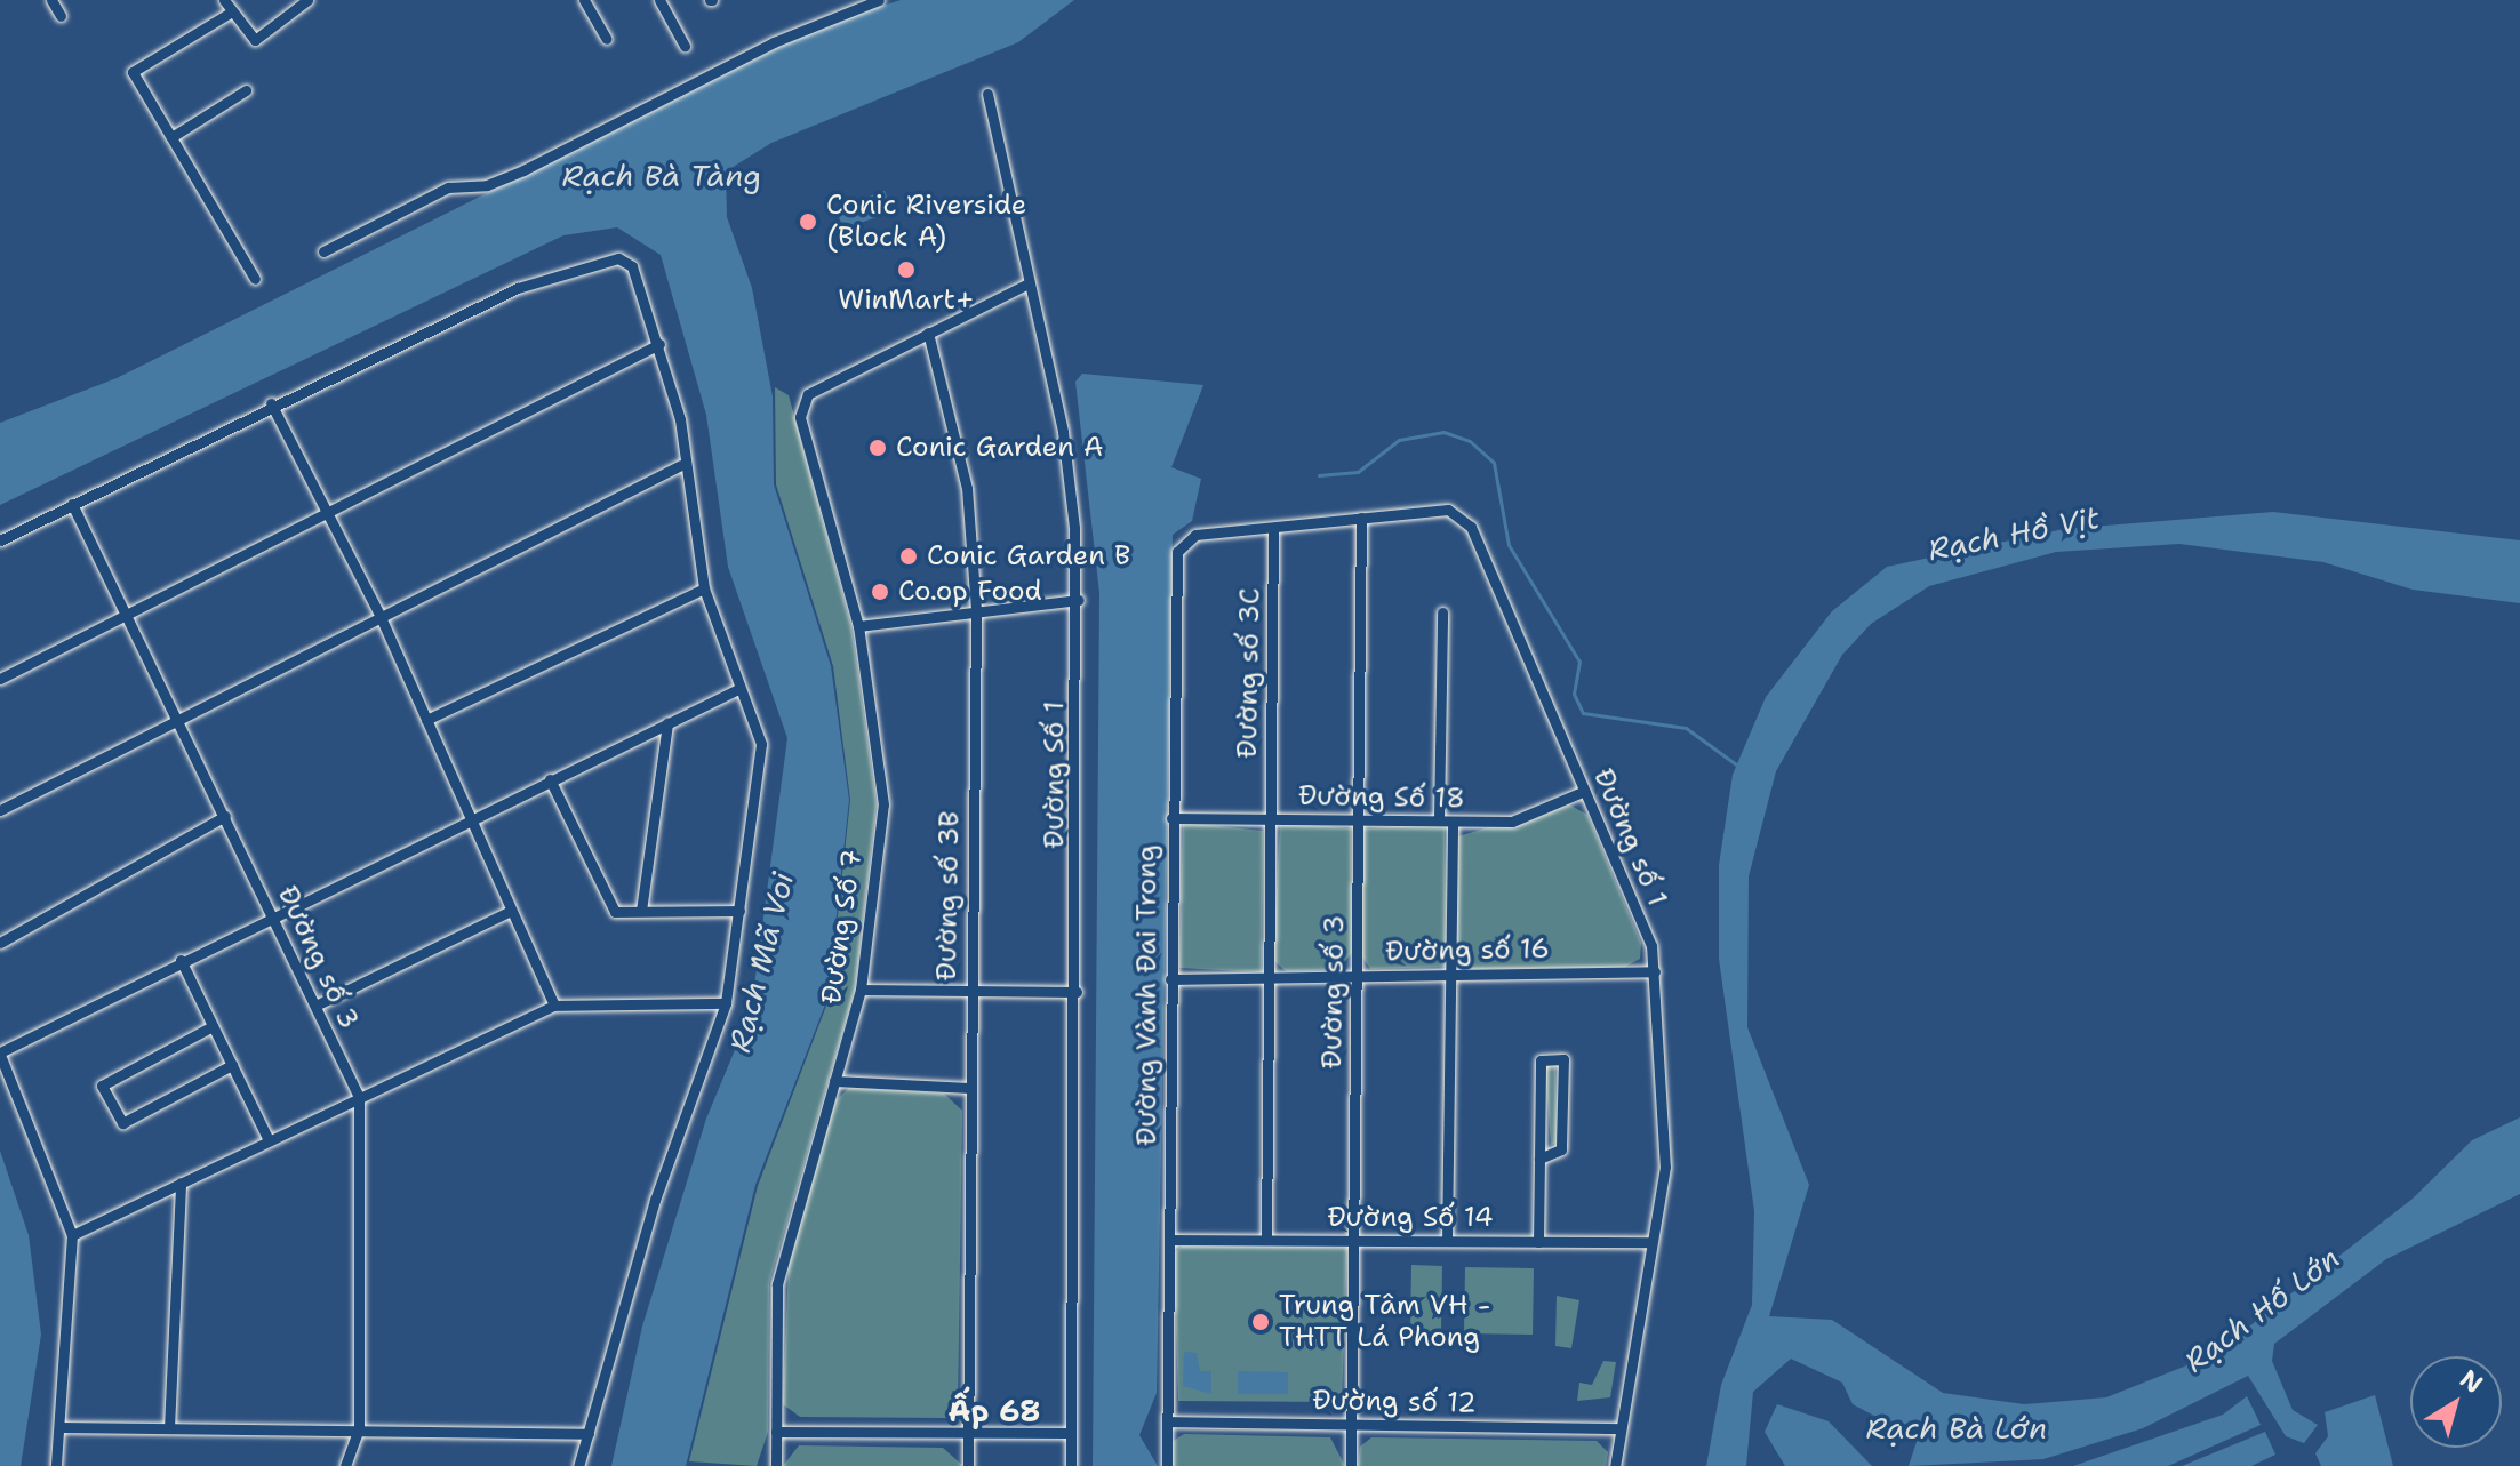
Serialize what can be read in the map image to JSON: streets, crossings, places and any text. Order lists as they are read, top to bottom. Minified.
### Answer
{"streets":{"street":["Đường số 3C","Đường Số 1","Đường Số 18","Đường số 1","Đường số 3B","Đường Số 7","Đường số 16","Đường số 3","Đường Vành Đai Trong","Đường Số 14","Đường số 12"]},"crossings":[["Đường số 3C","Đường Số 18"],["Đường số 3C","Đường số 1"],["Đường Số 18","Đường số 1"],["Đường Số 18","Đường số 3"],["Đường Số 18","Đường Vành Đai Trong"],["Đường số 1","Đường số 16"],["Đường số 1","Đường số 3"],["Đường số 1","Đường Vành Đai Trong"],["Đường số 1","Đường Số 14"],["Đường số 1","Đường số 12"],["Đường số 3B","Đường Số 7"],["Đường số 16","Đường số 3"],["Đường số 16","Đường Vành Đai Trong"],["Đường số 3","Đường Số 14"],["Đường số 3","Đường số 12"],["Đường Vành Đai Trong","Đường Số 14"],["Đường Vành Đai Trong","Đường số 12"]],"districts":["Ấp 68"],"water":["Rạch Bà Tàng","Rạch Hồ Vịt","Rạch Mã Voi","Rạch Hố Lớn","Rạch Bà Lớn"],"places":["Conic Riverside (Block A)","WinMart+","Conic Garden A","Conic Garden B","Co.op Food","Trung Tâm VH - THTT Lá Phong"],"north":"top right"}
